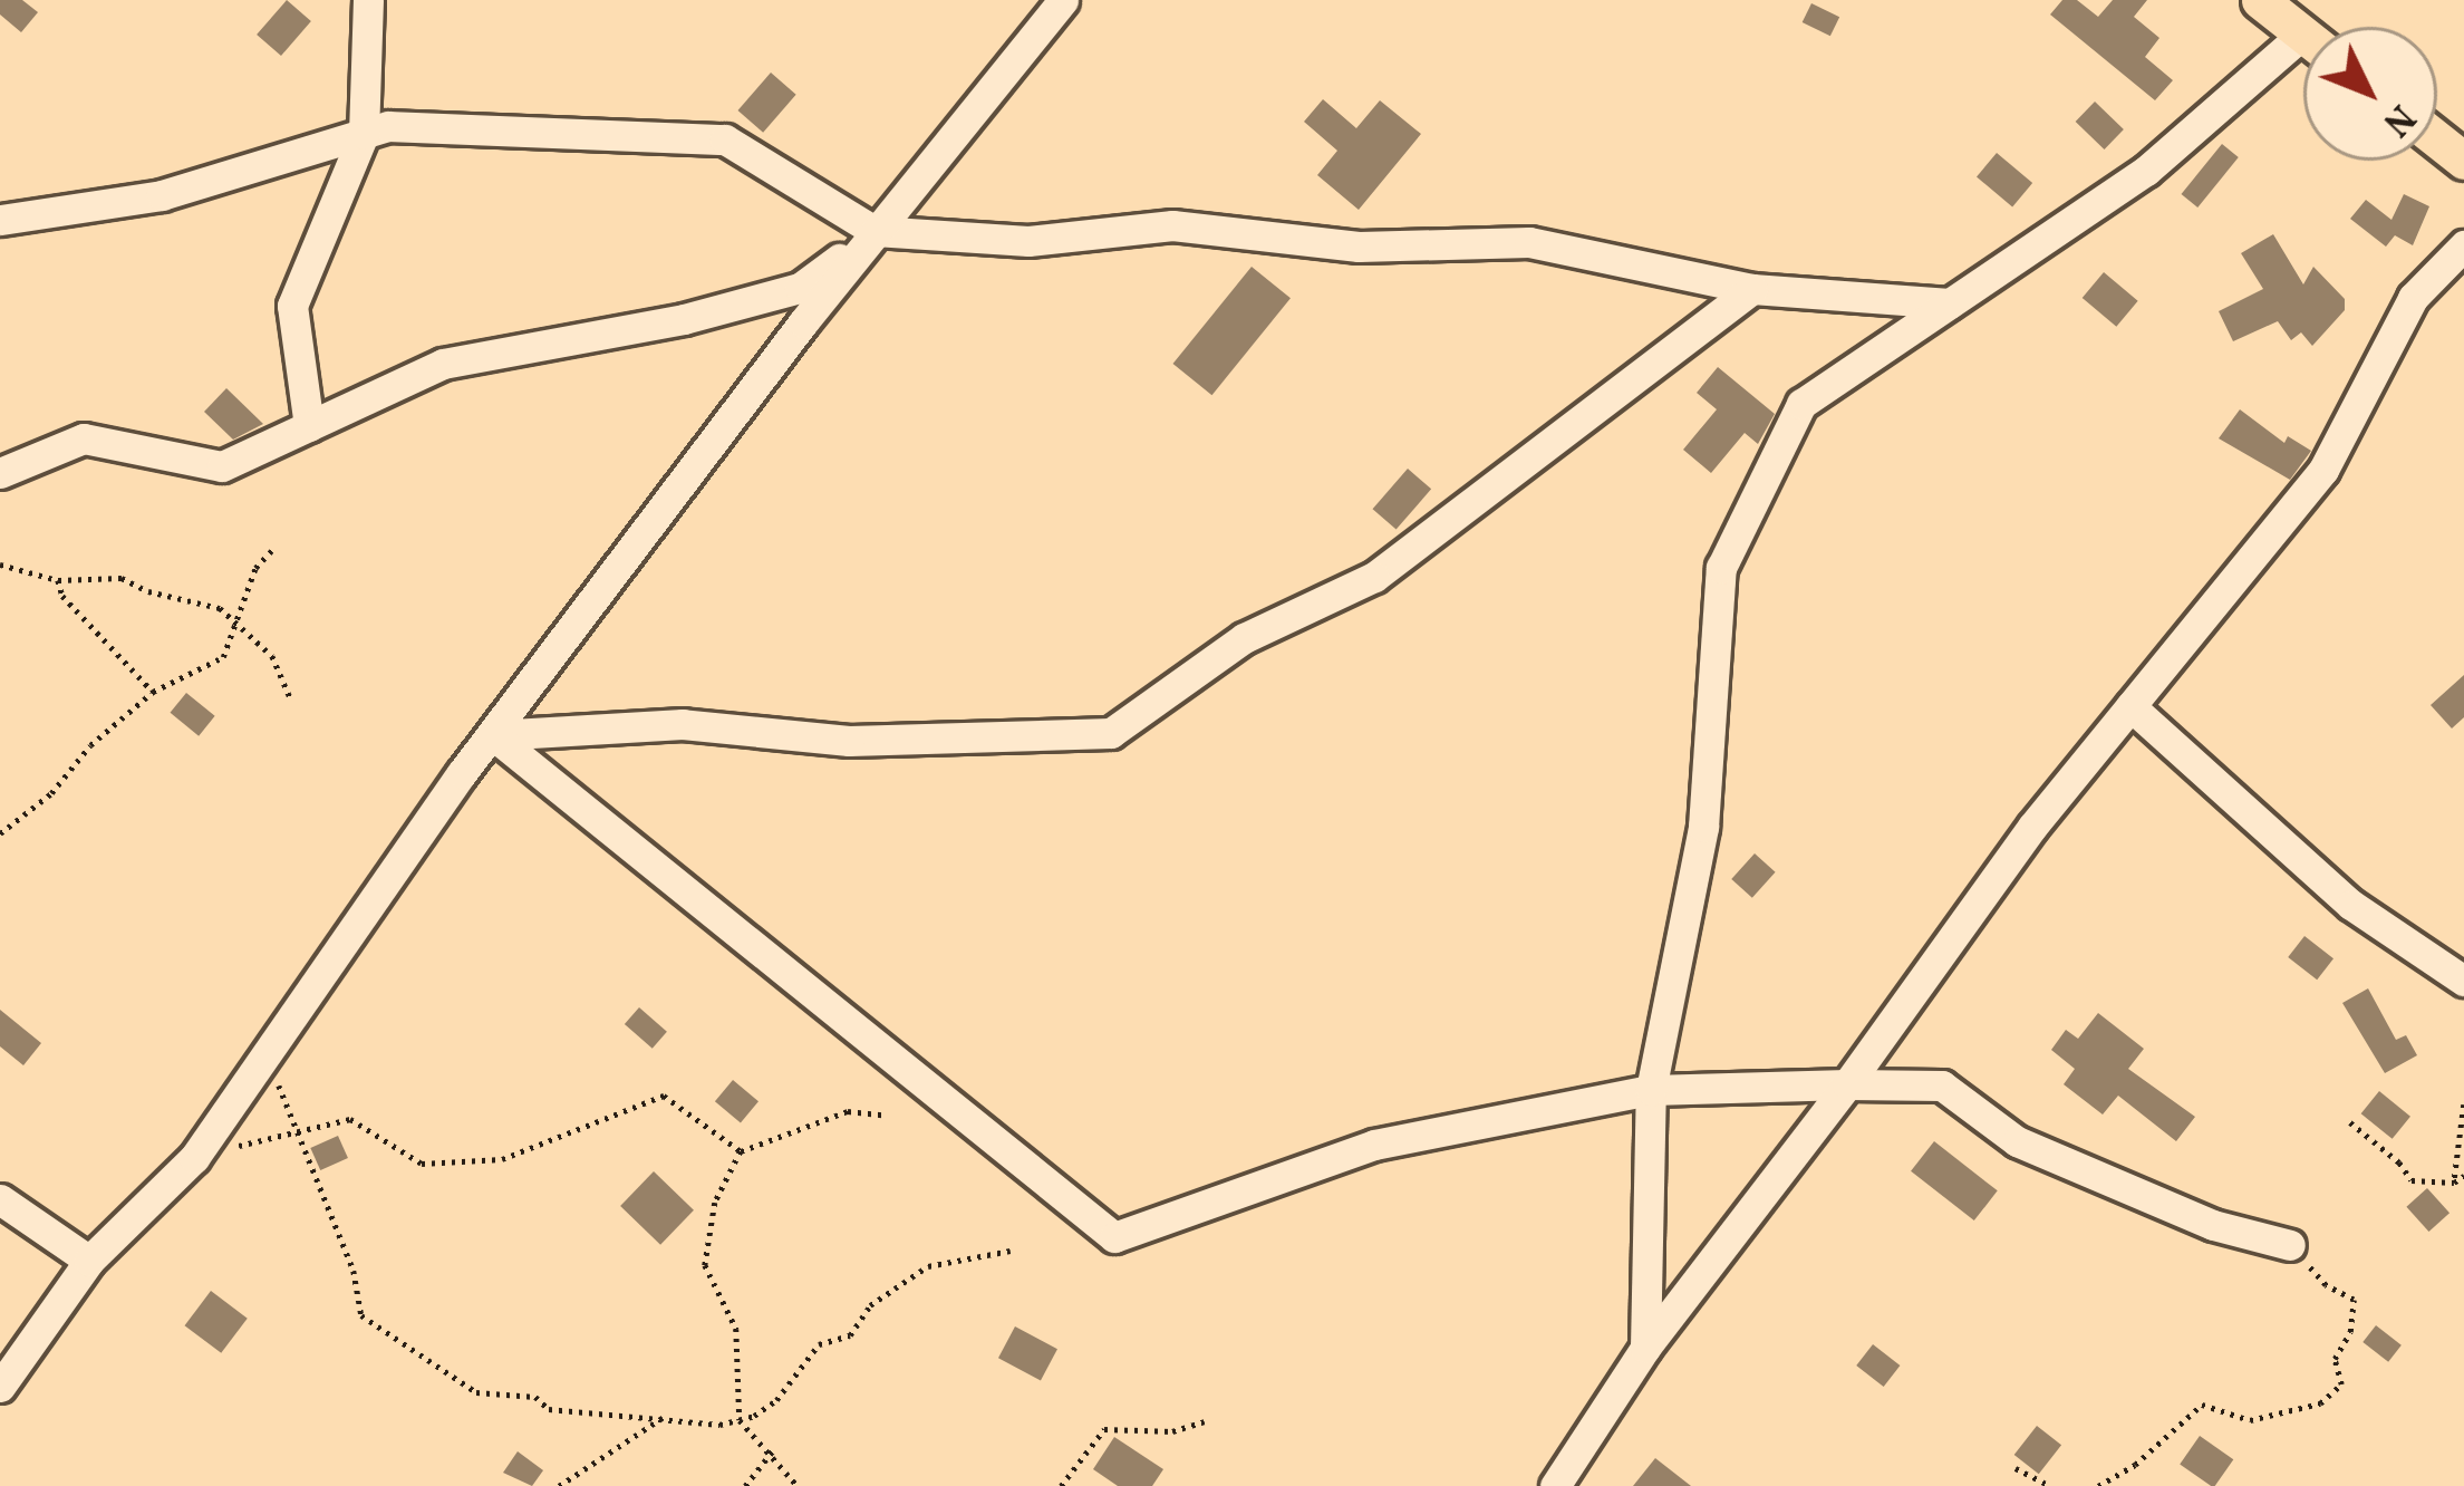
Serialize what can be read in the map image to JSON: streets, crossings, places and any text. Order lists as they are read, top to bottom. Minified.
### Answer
{"north":"bottom right"}
